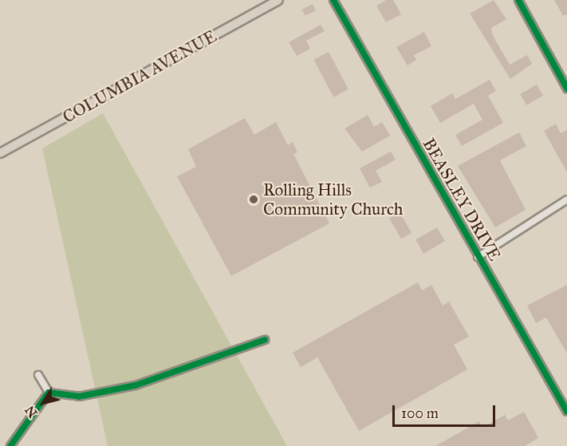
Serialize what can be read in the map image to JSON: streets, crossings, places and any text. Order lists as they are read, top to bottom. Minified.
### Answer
{"streets":{"main road":["COLUMBIA AVENUE"],"street":["BEASLEY DRIVE"]},"places":["Rolling Hills Community Church"],"scale_bar":"100 m","north":"bottom left"}
